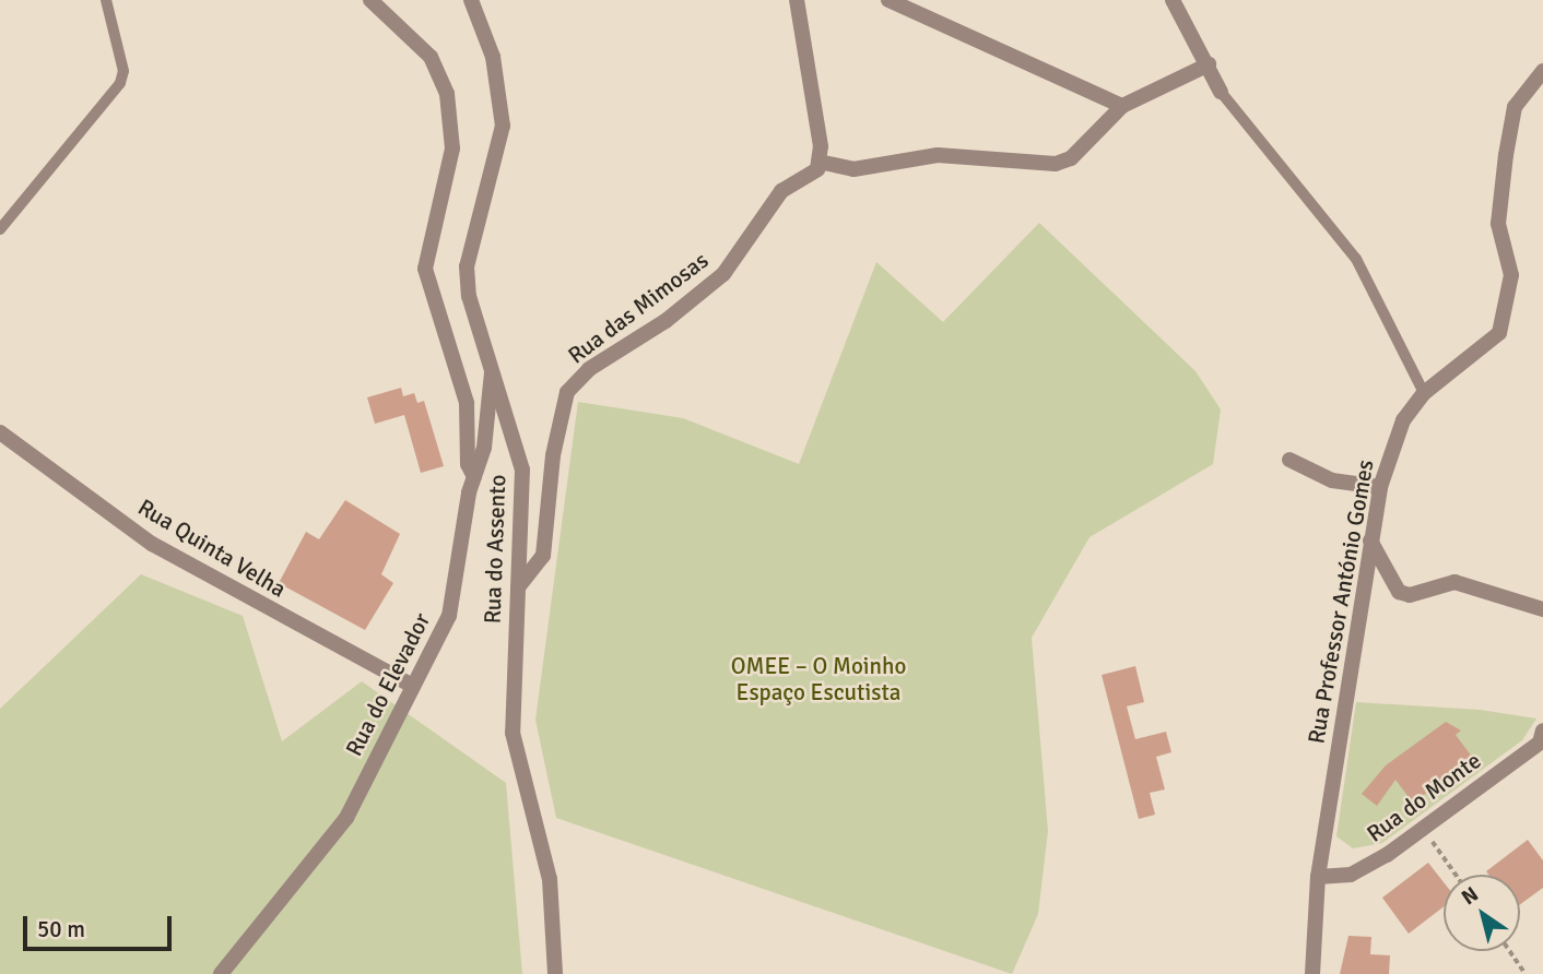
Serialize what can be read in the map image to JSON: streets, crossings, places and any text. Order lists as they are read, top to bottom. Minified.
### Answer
{"streets":{"street":["Rua das Mimosas","Rua Quinta Velha","Rua do Assento","Rua Professor António Gomes","Rua do Elevador","Rua do Monte"]},"crossings":[["Rua das Mimosas","Rua do Assento"],["Rua Quinta Velha","Rua do Elevador"],["Rua do Assento","Rua do Elevador"],["Rua Professor António Gomes","Rua do Monte"]],"parks":["OMEE – O Moinho Espaço Escutista"],"scale_bar":"50 m","north":"top left"}
